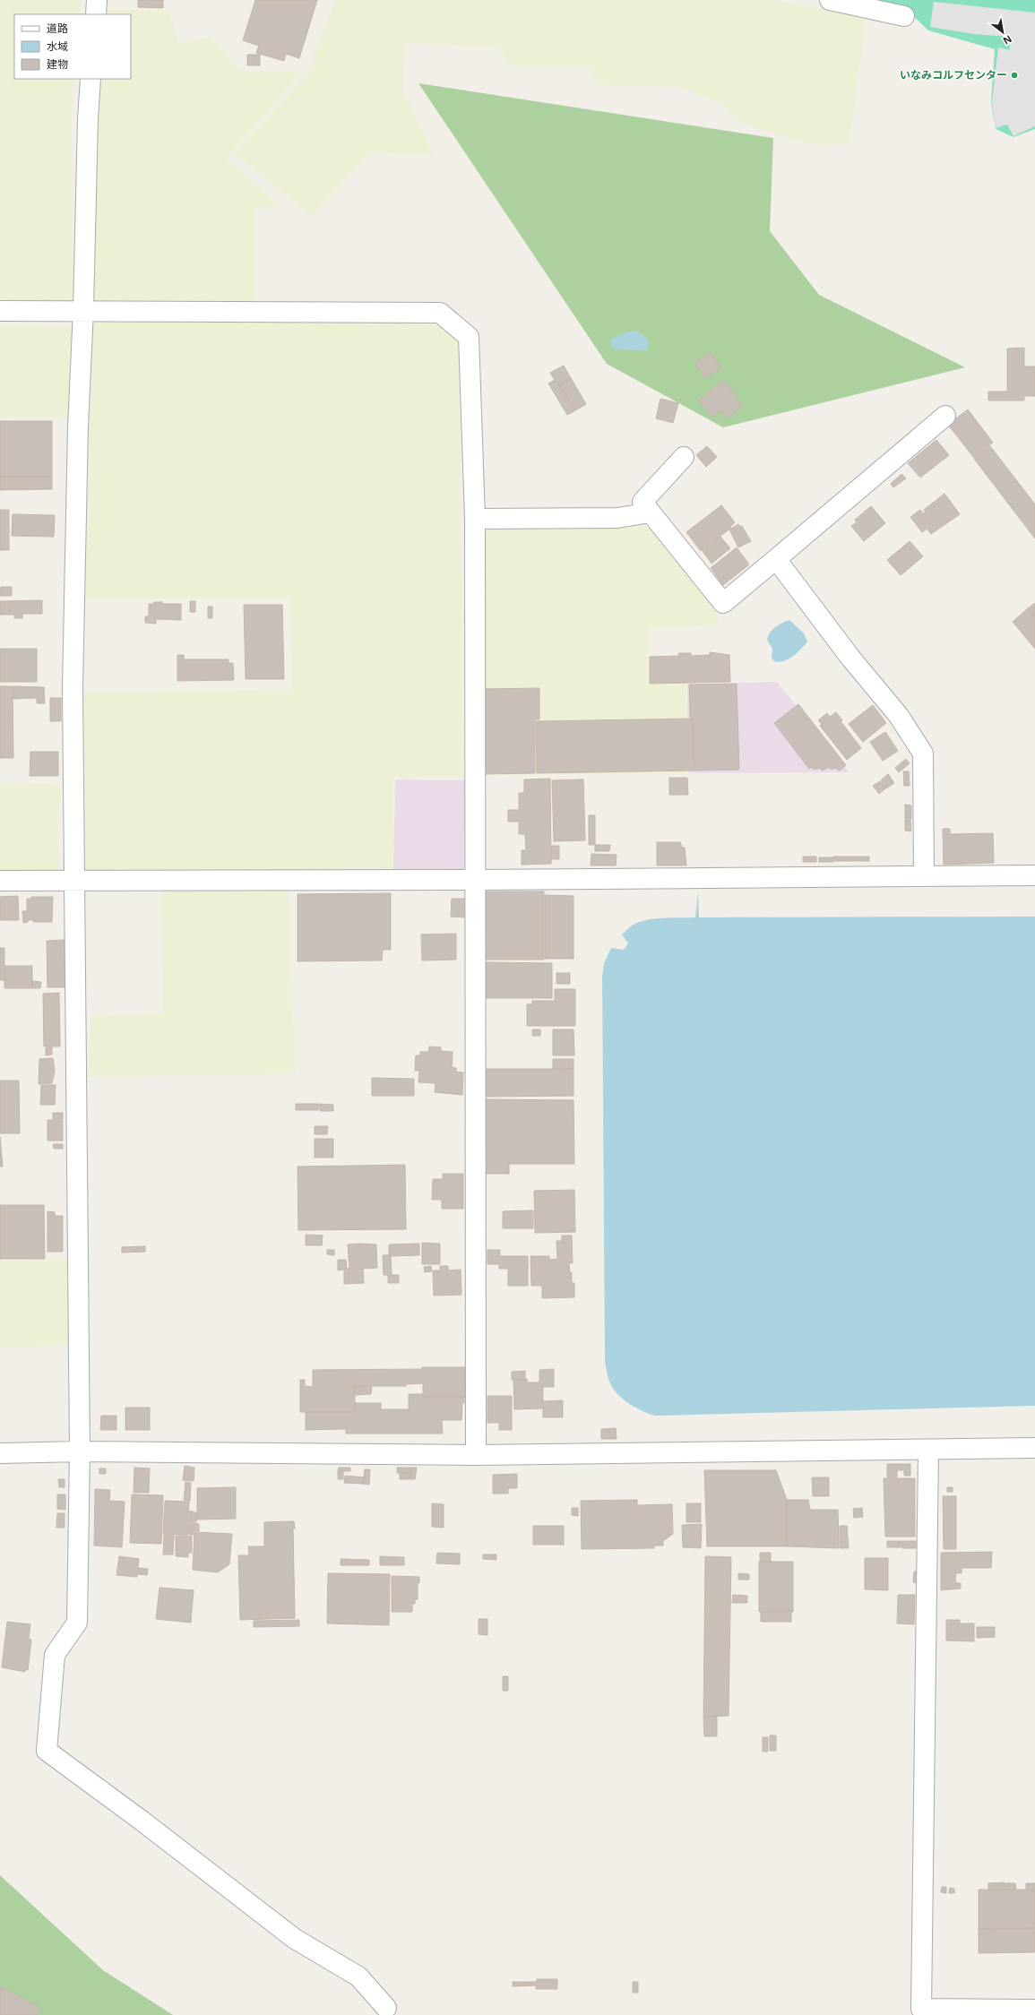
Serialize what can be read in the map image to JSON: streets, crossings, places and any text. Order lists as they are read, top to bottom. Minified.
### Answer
{"places":["いなみコルフセンター"],"legend":["道路","水域","建物"],"north":"bottom right"}
